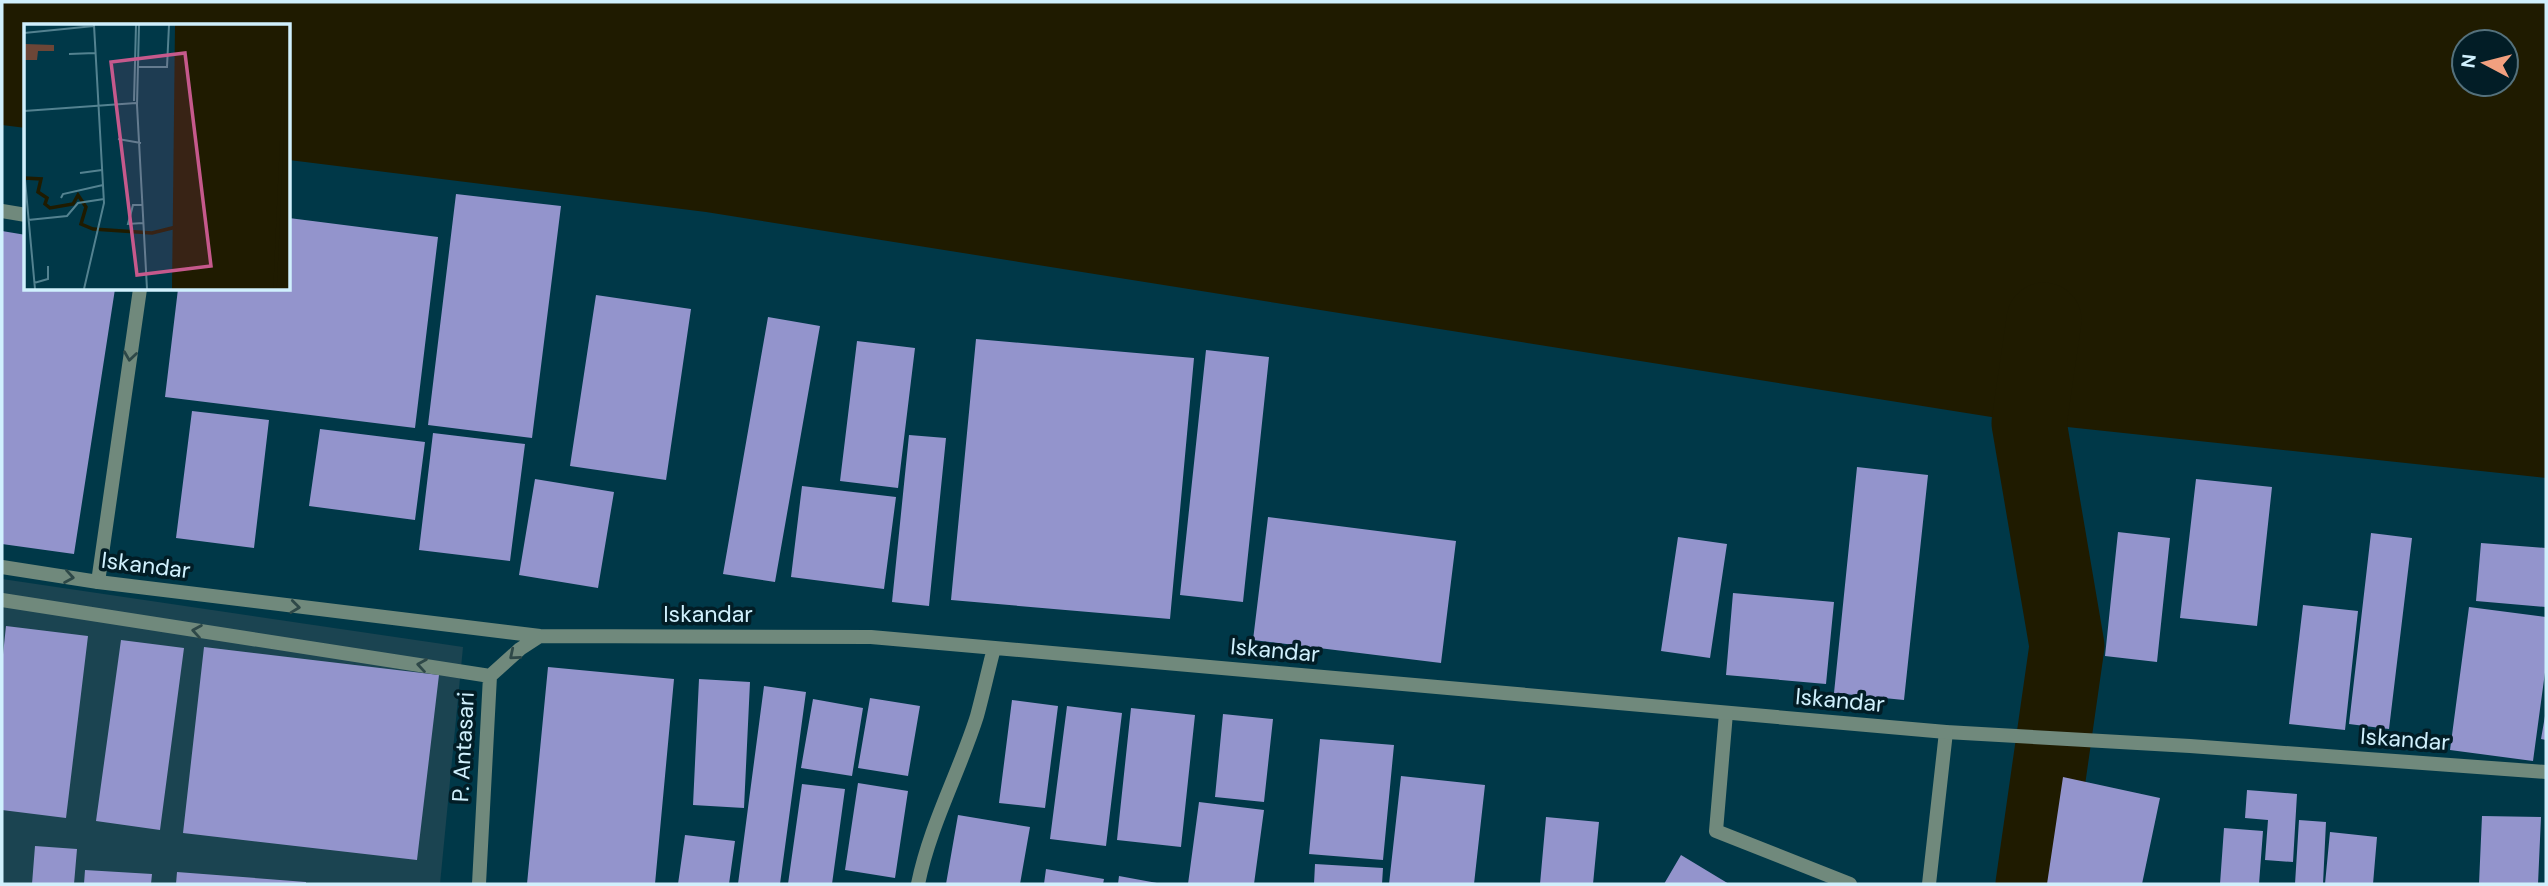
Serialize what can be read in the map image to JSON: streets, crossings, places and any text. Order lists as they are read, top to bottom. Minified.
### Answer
{"streets":{"street":["Iskandar","P. Antasari"]},"crossings":[["Iskandar","P. Antasari"]],"north":"left"}
